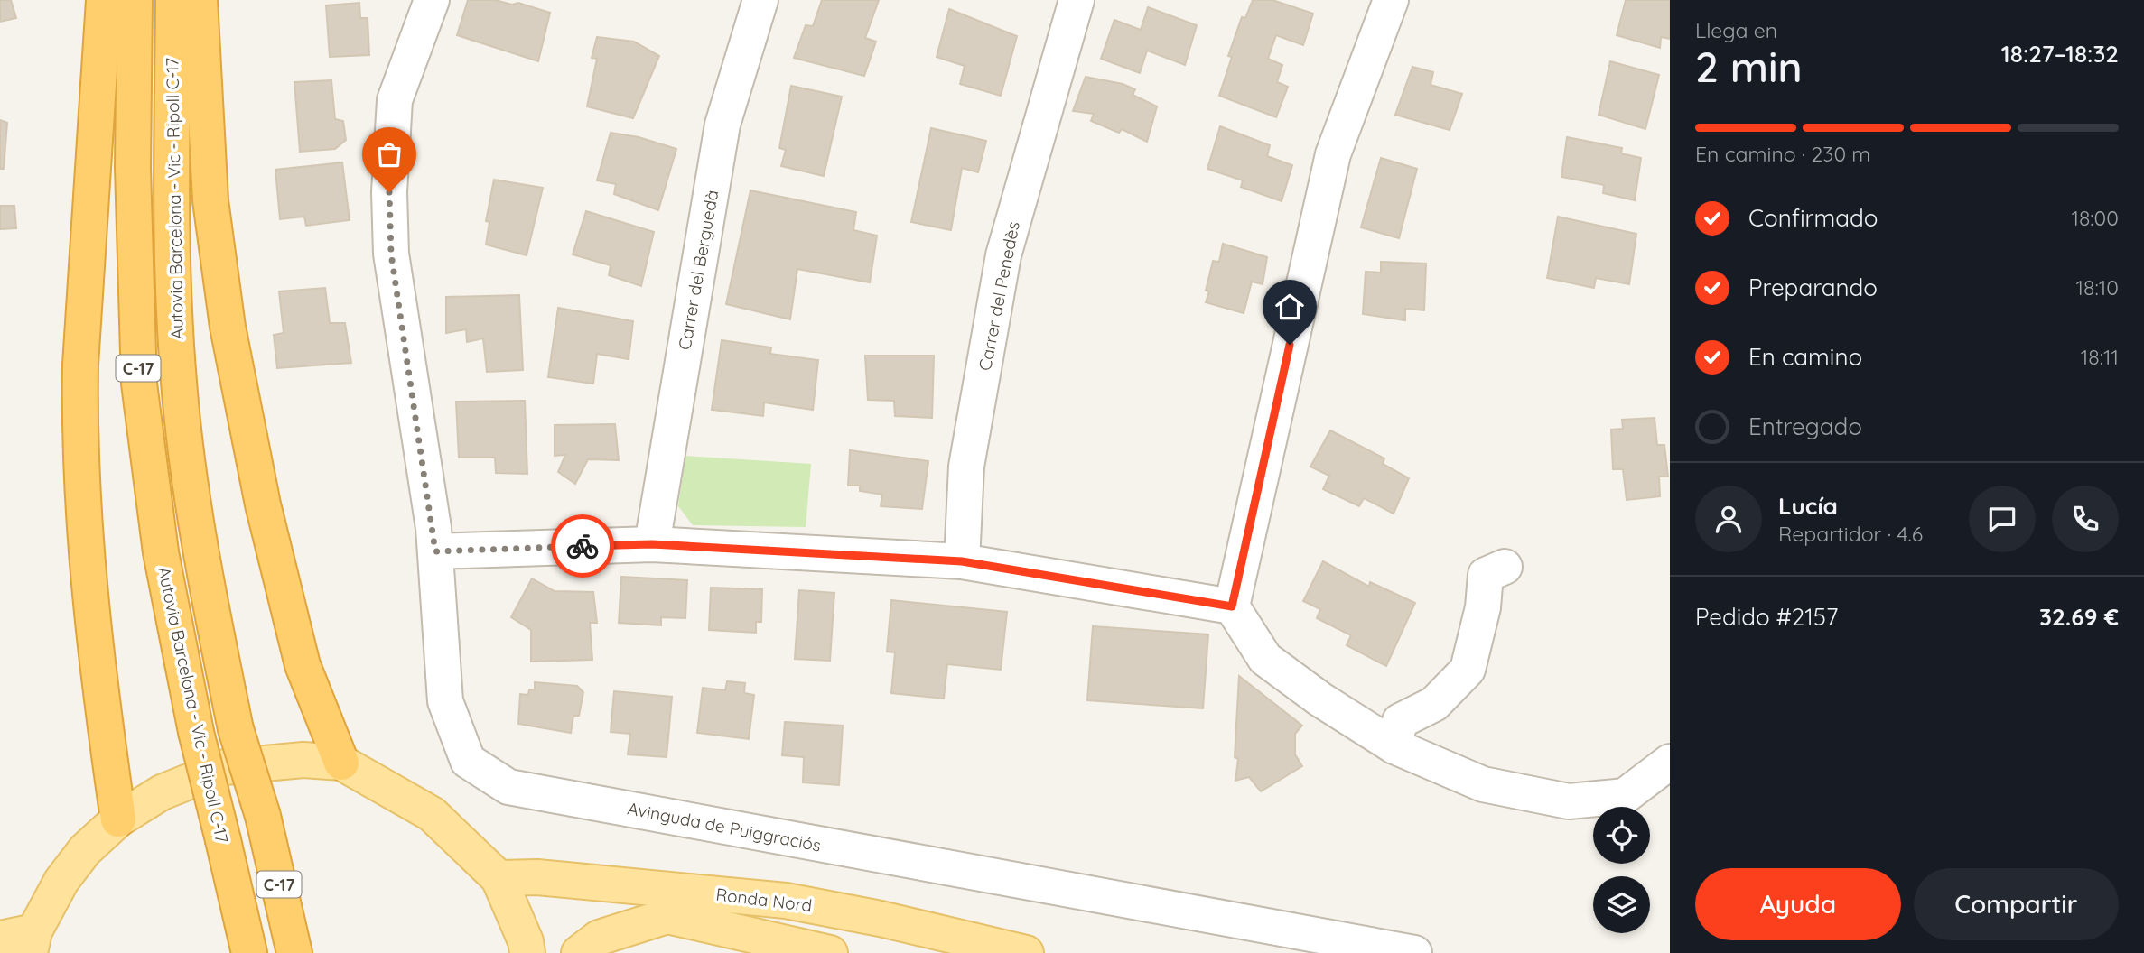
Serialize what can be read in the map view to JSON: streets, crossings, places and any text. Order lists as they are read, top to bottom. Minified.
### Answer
{"streets":{"highway":["Autovia Barcelona - Vic - Ripoll C-17","C-17"],"main road":["Ronda Nord"],"street":["Carrer del Berguedà","Carrer del Penedès","Avinguda de Puiggraciós"]},"page":{"heading":["2 min","Llega en","18:27–18:32"],"panel":["Lucía","Repartidor · 4.6","Pedido #2157","32.69 €"],"bar":"En camino · 230 m","list":[["Confirmado","18:00"],["Preparando","18:10"],["En camino","18:11"],"Entregado"],"buttons":["Ayuda","Compartir"]}}
